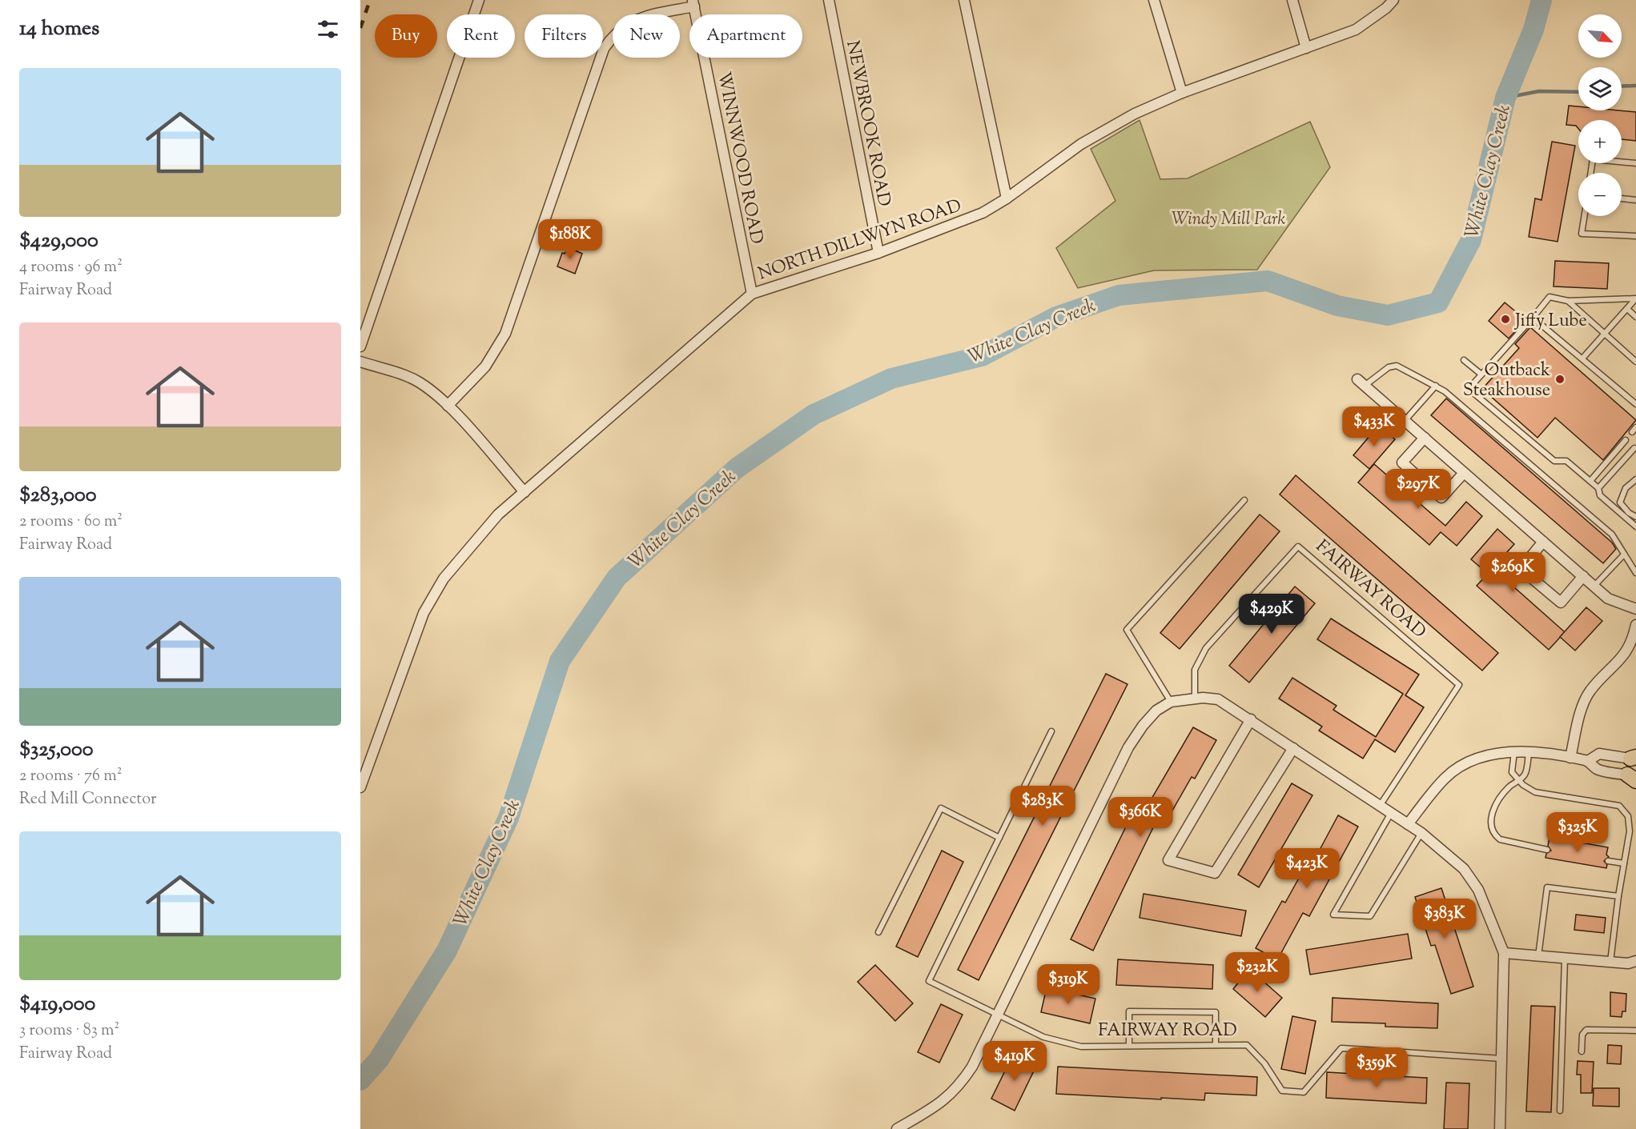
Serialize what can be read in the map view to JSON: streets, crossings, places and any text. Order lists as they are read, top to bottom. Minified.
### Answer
{"streets":{"street":["NEWBROOK ROAD","WINNWOOD ROAD","NORTH DILLWYN ROAD"],"lane":["FAIRWAY ROAD"]},"crossings":[["NEWBROOK ROAD","NORTH DILLWYN ROAD"],["WINNWOOD ROAD","NORTH DILLWYN ROAD"]],"water":["White Clay Creek"],"parks":["Windy Mill Park"],"places":["Jiffy Lube","Outback Steakhouse"],"north":"bottom right","page":{"heading":"14 homes","map_buttons":["+","−"],"chip":["Buy","Rent","Filters","New","Apartment"],"list":[{"name":"$429,000","note":"4 rooms · 96 m² · Fairway Road"},{"name":"$283,000","note":"2 rooms · 60 m² · Fairway Road"},{"name":"$325,000","note":"2 rooms · 76 m² · Red Mill Connector"},{"name":"$419,000","note":"3 rooms · 83 m² · Fairway Road"}],"price":["$188K","$433K","$297K","$269K","$429K","$283K","$366K","$325K","$423K","$383K","$232K","$319K","$419K","$359K"]}}
